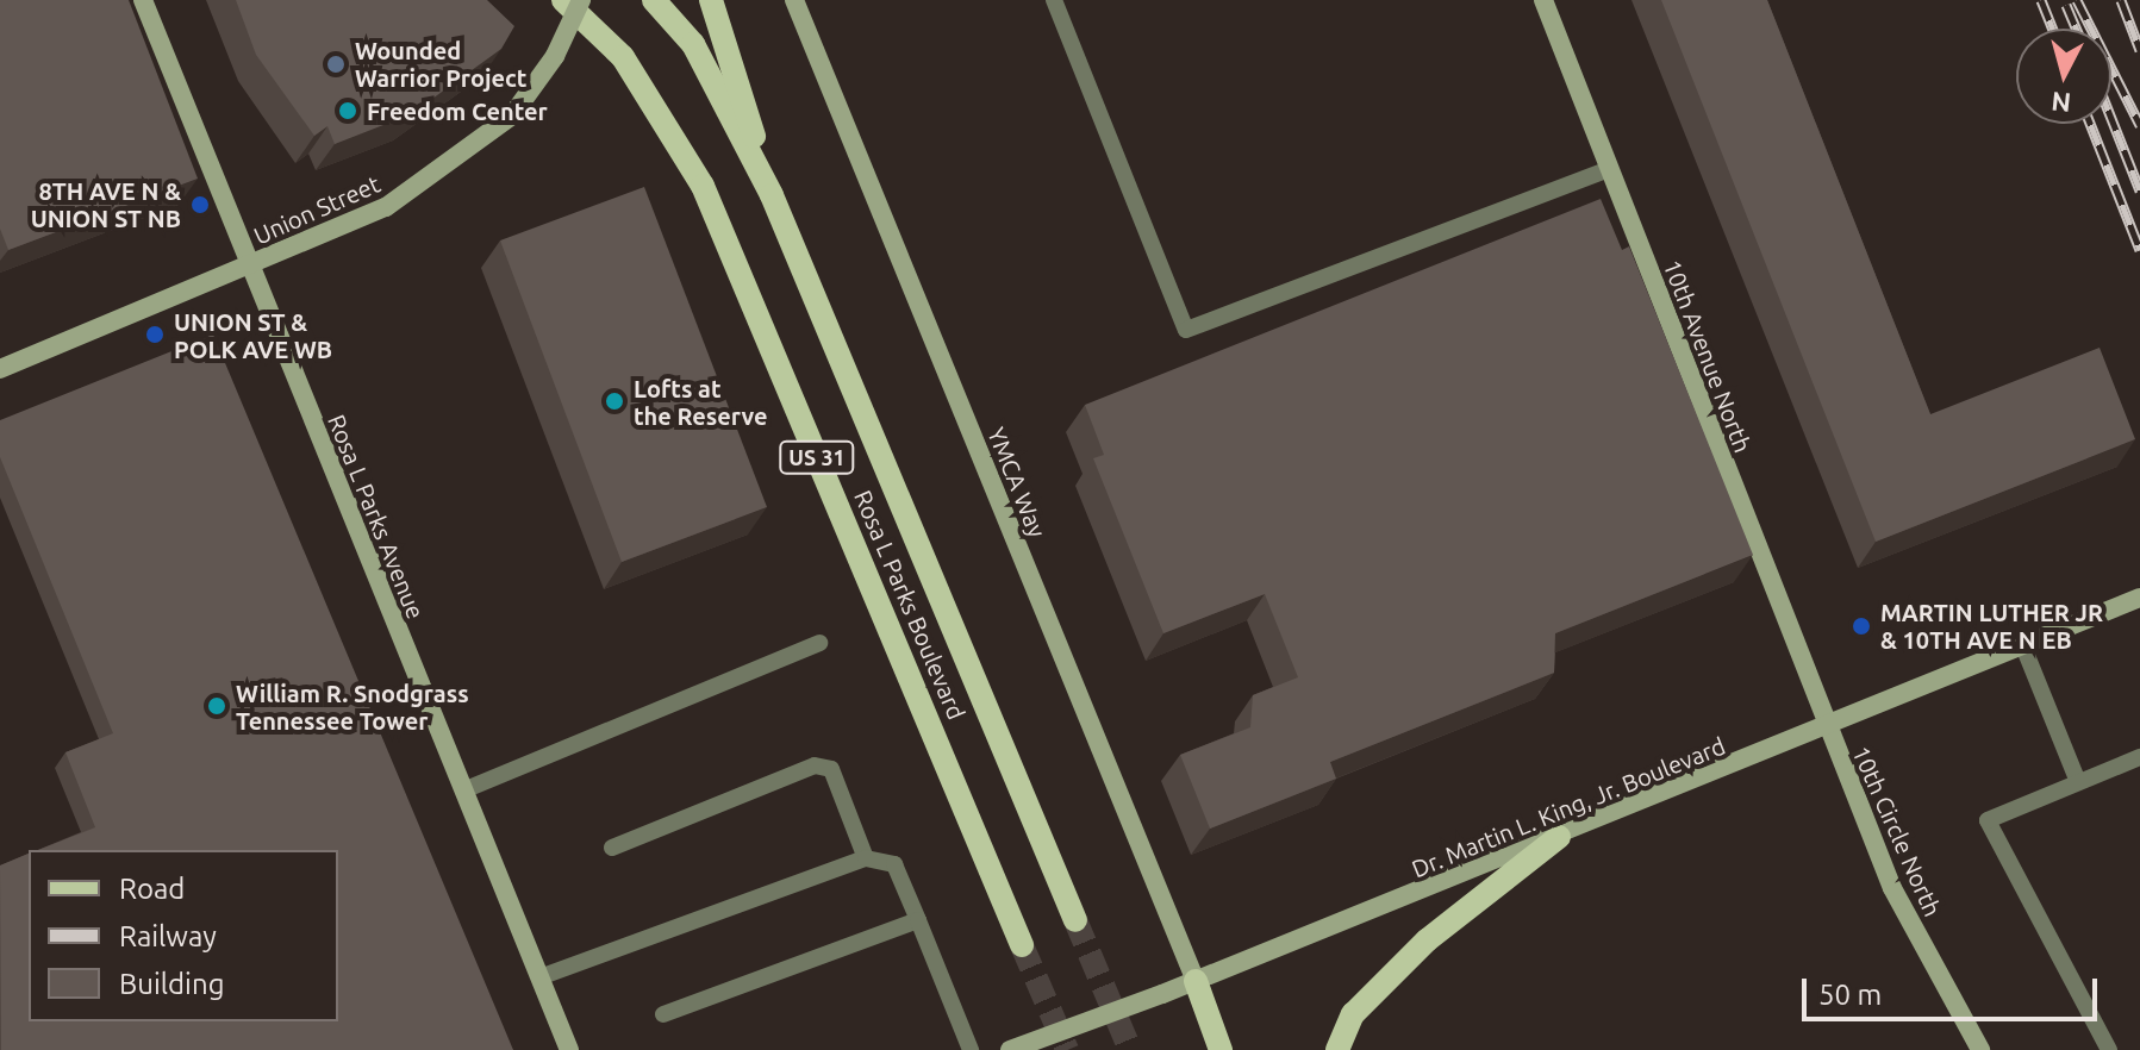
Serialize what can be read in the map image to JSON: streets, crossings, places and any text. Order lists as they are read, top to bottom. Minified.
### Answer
{"streets":{"main road":["US 31","Rosa L Parks Boulevard"],"street":["Union Street","10th Avenue North","YMCA Way","Rosa L Parks Avenue","Dr. Martin L. King, Jr. Boulevard","10th Circle North"]},"crossings":[["Union Street","Rosa L Parks Avenue"],["10th Avenue North","Dr. Martin L. King, Jr. Boulevard"],["10th Avenue North","10th Circle North"],["YMCA Way","Dr. Martin L. King, Jr. Boulevard"],["Dr. Martin L. King, Jr. Boulevard","10th Circle North"]],"places":["Wounded Warrior Project","Freedom Center","8TH AVE N & UNION ST NB","UNION ST & POLK AVE WB","Lofts at the Reserve","MARTIN LUTHER JR & 10TH AVE N EB","William R. Snodgrass Tennessee Tower"],"legend":["Road","Railway","Building"],"scale_bar":"50 m","north":"bottom"}
